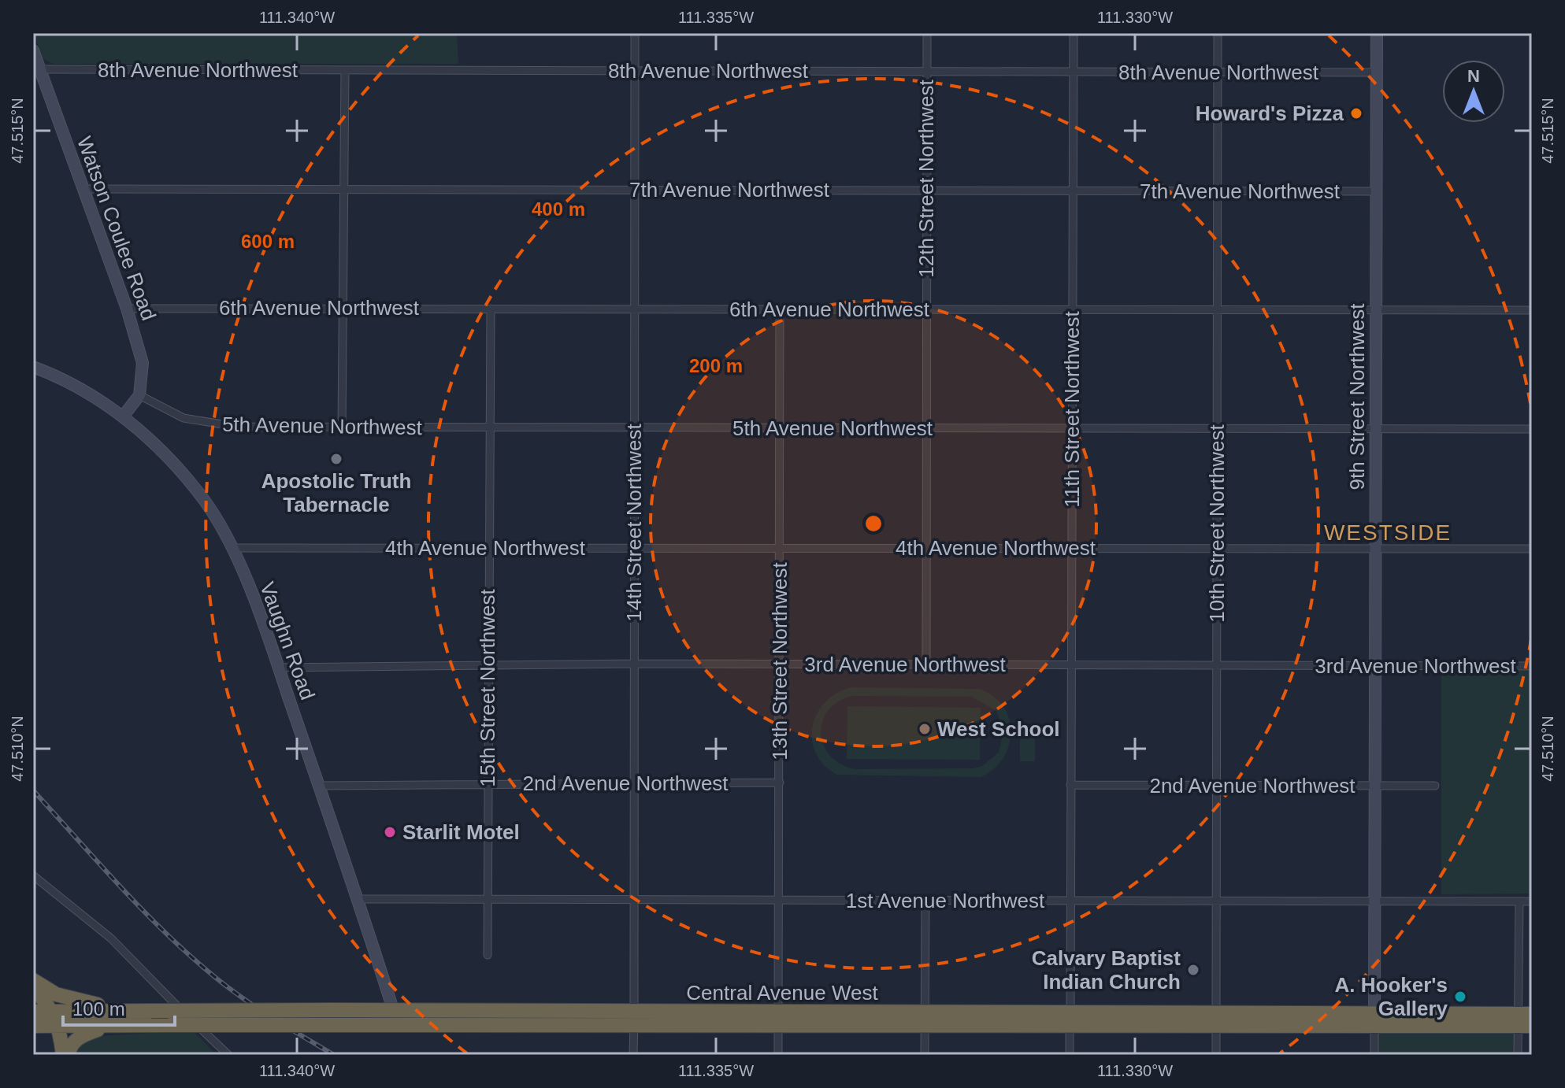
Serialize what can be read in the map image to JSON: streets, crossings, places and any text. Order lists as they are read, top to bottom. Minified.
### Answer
{"streets":{"highway":["Central Avenue West"],"main road":["Watson Coulee Road","9th Street Northwest","Vaughn Road"],"street":["8th Avenue Northwest","12th Street Northwest","7th Avenue Northwest","6th Avenue Northwest","11th Street Northwest","5th Avenue Northwest","14th Street Northwest","10th Street Northwest","4th Avenue Northwest","13th Street Northwest","3rd Avenue Northwest","15th Street Northwest","2nd Avenue Northwest","1st Avenue Northwest"]},"crossings":[["8th Avenue Northwest","12th Street Northwest"],["8th Avenue Northwest","Watson Coulee Road"],["8th Avenue Northwest","9th Street Northwest"],["8th Avenue Northwest","11th Street Northwest"],["8th Avenue Northwest","14th Street Northwest"],["8th Avenue Northwest","10th Street Northwest"],["12th Street Northwest","7th Avenue Northwest"],["12th Street Northwest","6th Avenue Northwest"],["12th Street Northwest","5th Avenue Northwest"],["12th Street Northwest","4th Avenue Northwest"],["12th Street Northwest","3rd Avenue Northwest"],["7th Avenue Northwest","Watson Coulee Road"],["7th Avenue Northwest","9th Street Northwest"],["7th Avenue Northwest","11th Street Northwest"],["7th Avenue Northwest","14th Street Northwest"],["7th Avenue Northwest","10th Street Northwest"],["Watson Coulee Road","6th Avenue Northwest"],["Watson Coulee Road","5th Avenue Northwest"],["6th Avenue Northwest","9th Street Northwest"],["6th Avenue Northwest","11th Street Northwest"],["6th Avenue Northwest","14th Street Northwest"],["6th Avenue Northwest","10th Street Northwest"],["6th Avenue Northwest","13th Street Northwest"],["6th Avenue Northwest","15th Street Northwest"],["9th Street Northwest","5th Avenue Northwest"],["9th Street Northwest","4th Avenue Northwest"],["9th Street Northwest","3rd Avenue Northwest"],["9th Street Northwest","2nd Avenue Northwest"],["9th Street Northwest","1st Avenue Northwest"],["9th Street Northwest","Central Avenue West"],["11th Street Northwest","5th Avenue Northwest"],["11th Street Northwest","4th Avenue Northwest"],["11th Street Northwest","3rd Avenue Northwest"],["11th Street Northwest","2nd Avenue Northwest"],["11th Street Northwest","1st Avenue Northwest"],["11th Street Northwest","Central Avenue West"],["5th Avenue Northwest","14th Street Northwest"],["5th Avenue Northwest","10th Street Northwest"],["5th Avenue Northwest","13th Street Northwest"],["5th Avenue Northwest","15th Street Northwest"],["14th Street Northwest","4th Avenue Northwest"],["14th Street Northwest","3rd Avenue Northwest"],["14th Street Northwest","2nd Avenue Northwest"],["14th Street Northwest","1st Avenue Northwest"],["14th Street Northwest","Central Avenue West"],["10th Street Northwest","4th Avenue Northwest"],["10th Street Northwest","3rd Avenue Northwest"],["10th Street Northwest","2nd Avenue Northwest"],["10th Street Northwest","1st Avenue Northwest"],["10th Street Northwest","Central Avenue West"],["4th Avenue Northwest","Vaughn Road"],["4th Avenue Northwest","13th Street Northwest"],["4th Avenue Northwest","15th Street Northwest"],["Vaughn Road","3rd Avenue Northwest"],["Vaughn Road","2nd Avenue Northwest"],["Vaughn Road","1st Avenue Northwest"],["Vaughn Road","Central Avenue West"],["13th Street Northwest","3rd Avenue Northwest"],["13th Street Northwest","2nd Avenue Northwest"],["13th Street Northwest","1st Avenue Northwest"],["13th Street Northwest","Central Avenue West"],["3rd Avenue Northwest","15th Street Northwest"],["15th Street Northwest","2nd Avenue Northwest"],["15th Street Northwest","1st Avenue Northwest"]],"districts":["WESTSIDE"],"places":["Howard's Pizza","Apostolic Truth Tabernacle","West School","Starlit Motel","Calvary Baptist Indian Church","A. Hooker's Gallery"],"scale_bar":"100 m","north":"top","coordinates":["111.340°W","111.335°W","111.330°W","47.515°N","47.510°N"],"rings":["400 m","600 m","200 m"]}
